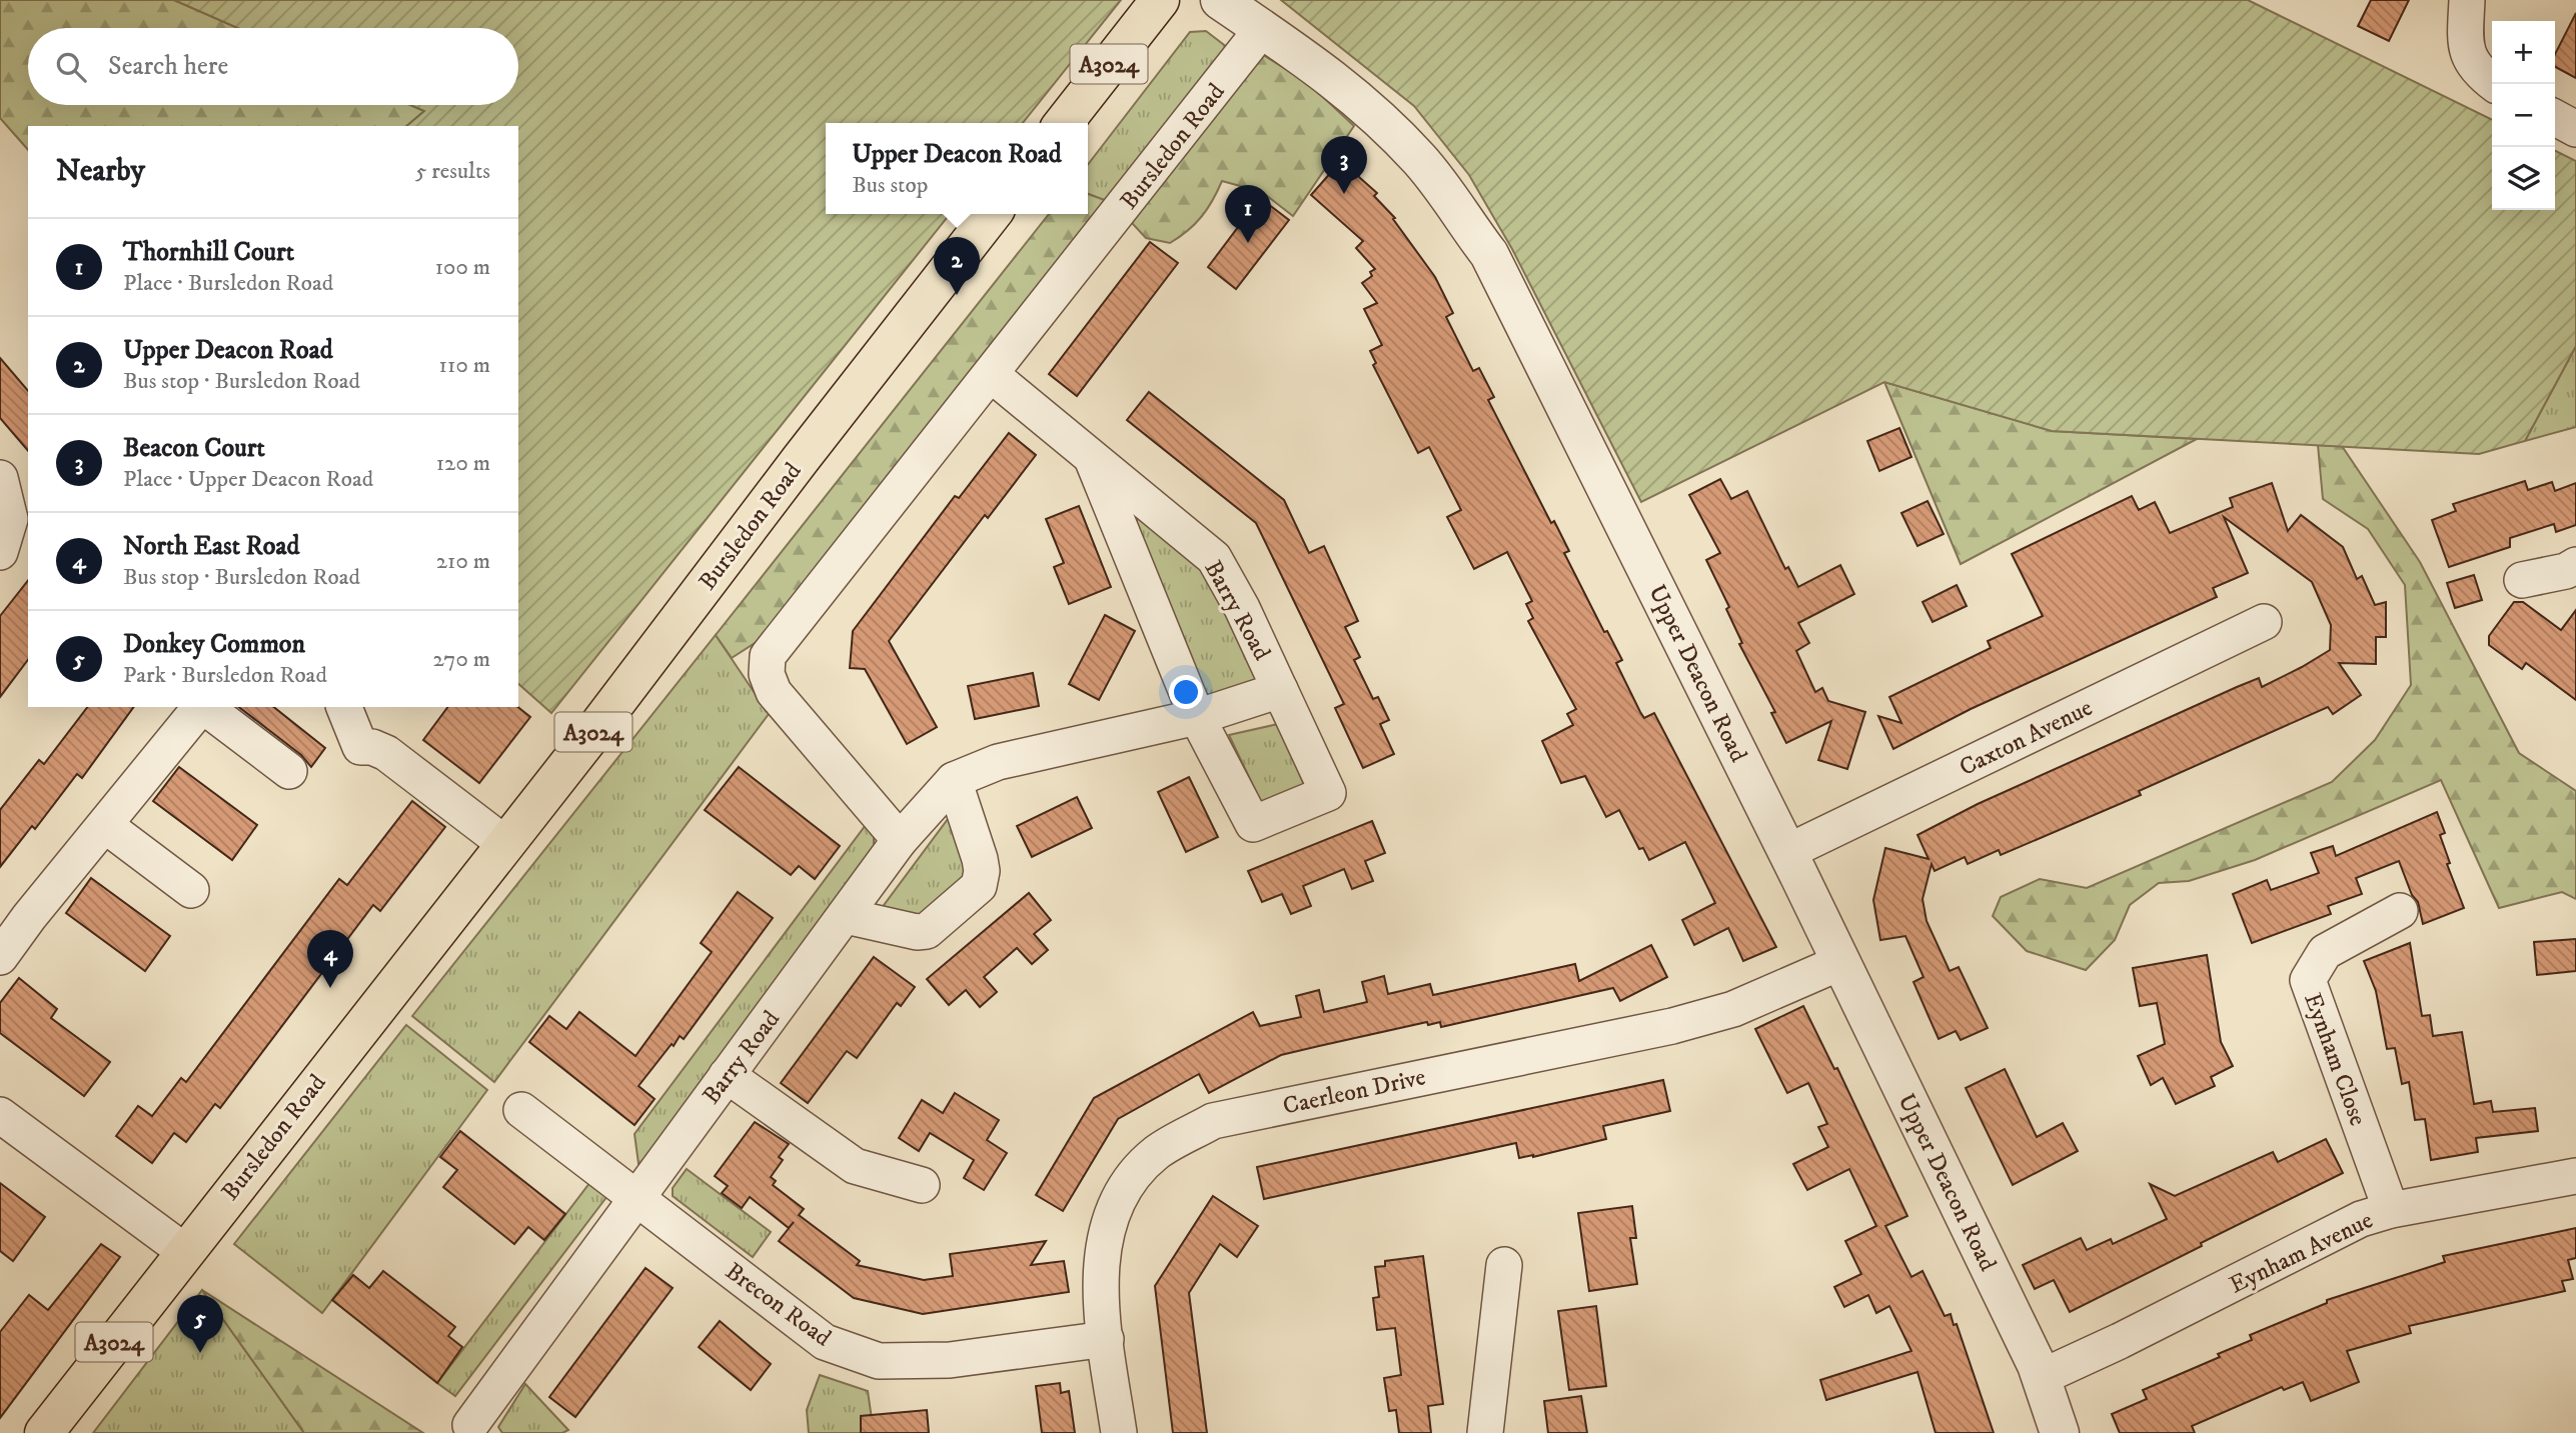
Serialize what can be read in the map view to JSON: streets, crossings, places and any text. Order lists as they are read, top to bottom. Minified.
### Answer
{"streets":{"main road":["A3024","Bursledon Road"],"street":["Barry Road","Upper Deacon Road","Caxton Avenue","Eynham Close","Caerleon Drive","Eynham Avenue","Brecon Road"]},"crossings":[["Bursledon Road","Barry Road"],["Bursledon Road","Upper Deacon Road"],["Barry Road","Brecon Road"],["Upper Deacon Road","Caxton Avenue"],["Upper Deacon Road","Caerleon Drive"],["Upper Deacon Road","Eynham Avenue"],["Eynham Close","Eynham Avenue"],["Caerleon Drive","Brecon Road"]],"page":{"map_buttons":["+","−"],"search":"Search here","popup":["Upper Deacon Road","Bus stop"],"heading":["Nearby","5 results"],"pins":["3","1","2","4","5"],"list":[{"mark":"1","name":"Thornhill Court","note":"Place · Bursledon Road","value":"100 m"},{"mark":"2","name":"Upper Deacon Road","note":"Bus stop · Bursledon Road","value":"110 m"},{"mark":"3","name":"Beacon Court","note":"Place · Upper Deacon Road","value":"120 m"},{"mark":"4","name":"North East Road","note":"Bus stop · Bursledon Road","value":"210 m"},{"mark":"5","name":"Donkey Common","note":"Park · Bursledon Road","value":"270 m"}]}}
